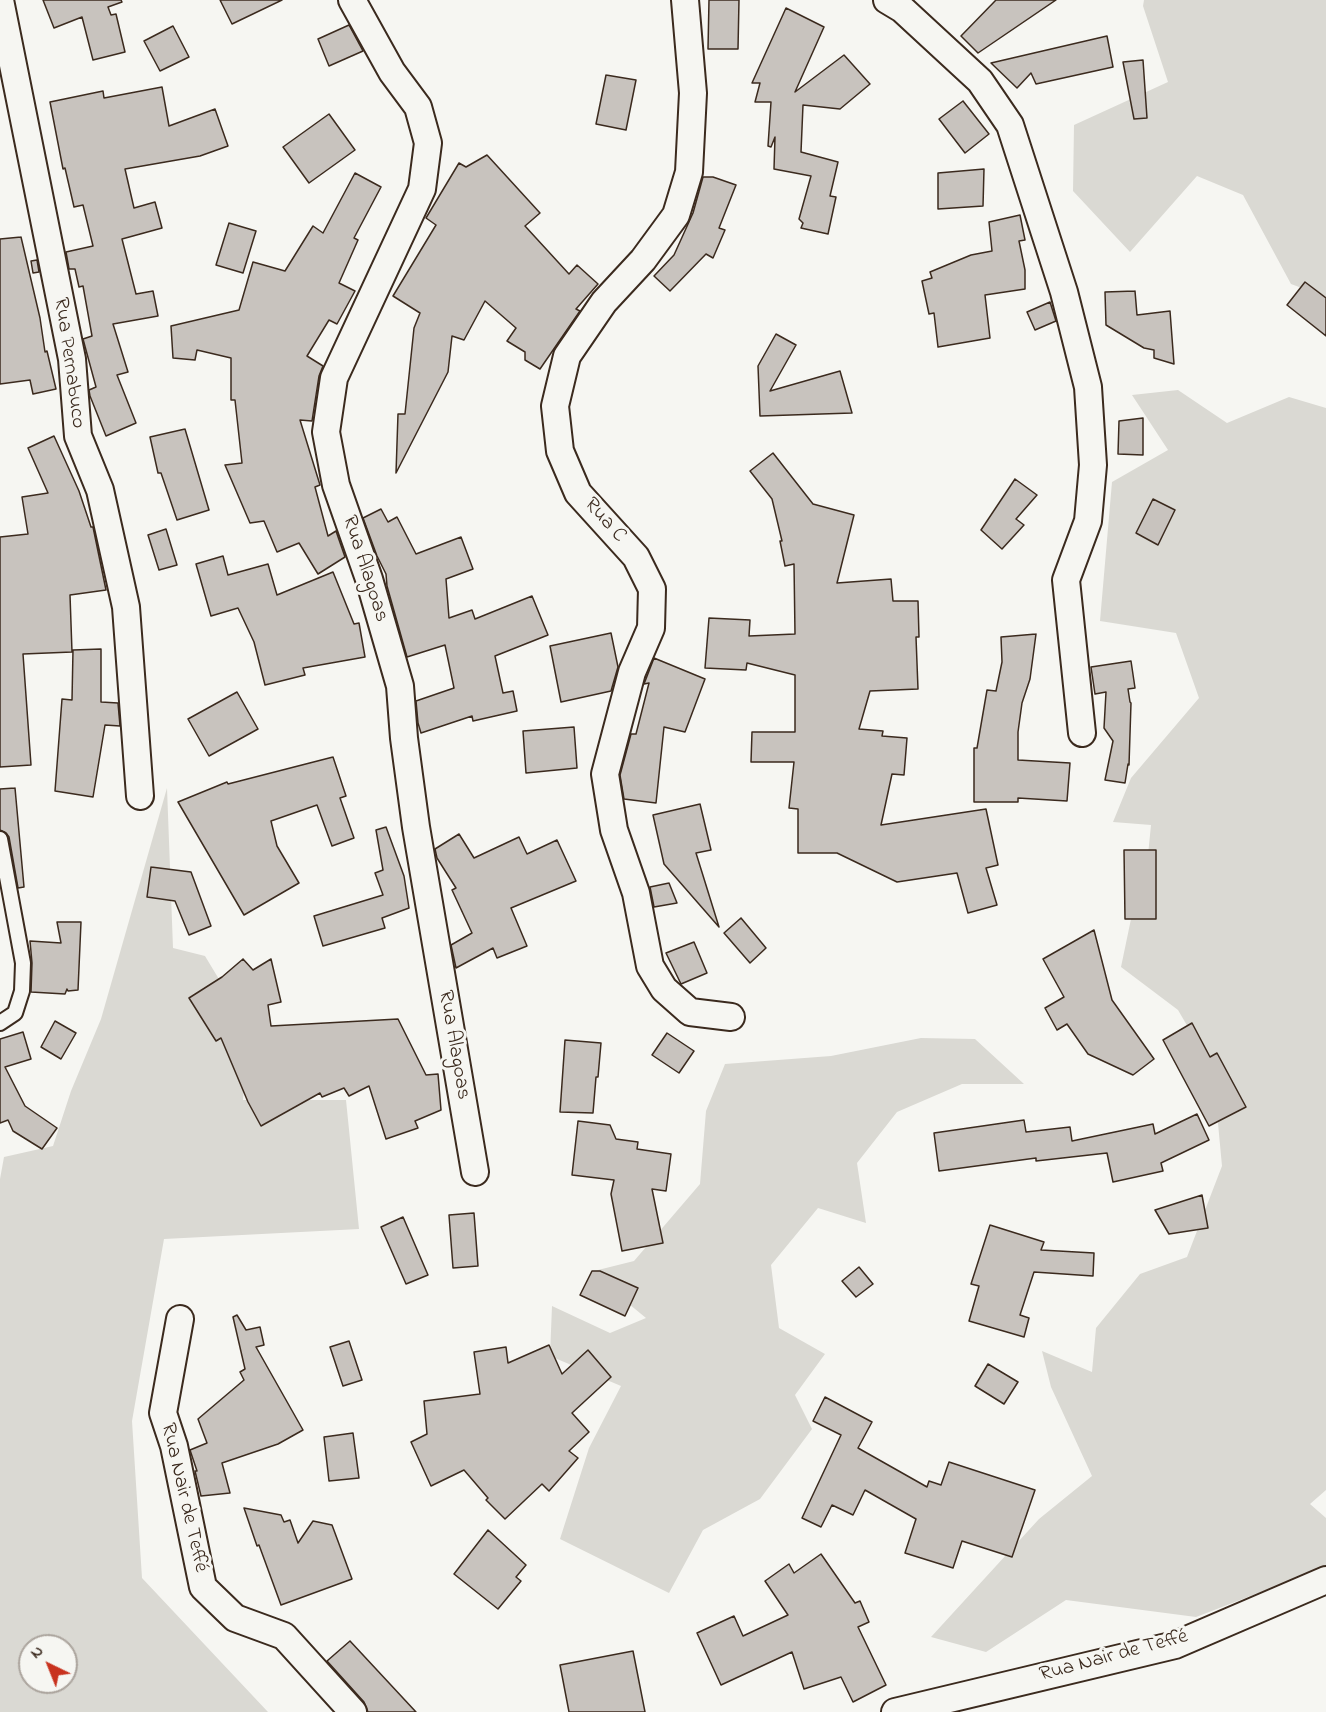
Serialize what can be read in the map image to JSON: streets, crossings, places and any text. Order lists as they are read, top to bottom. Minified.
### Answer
{"streets":{"street":["Rua Pernabuco","Rua C","Rua Alagoas","Rua Nair de Teffé"]},"north":"top left"}
